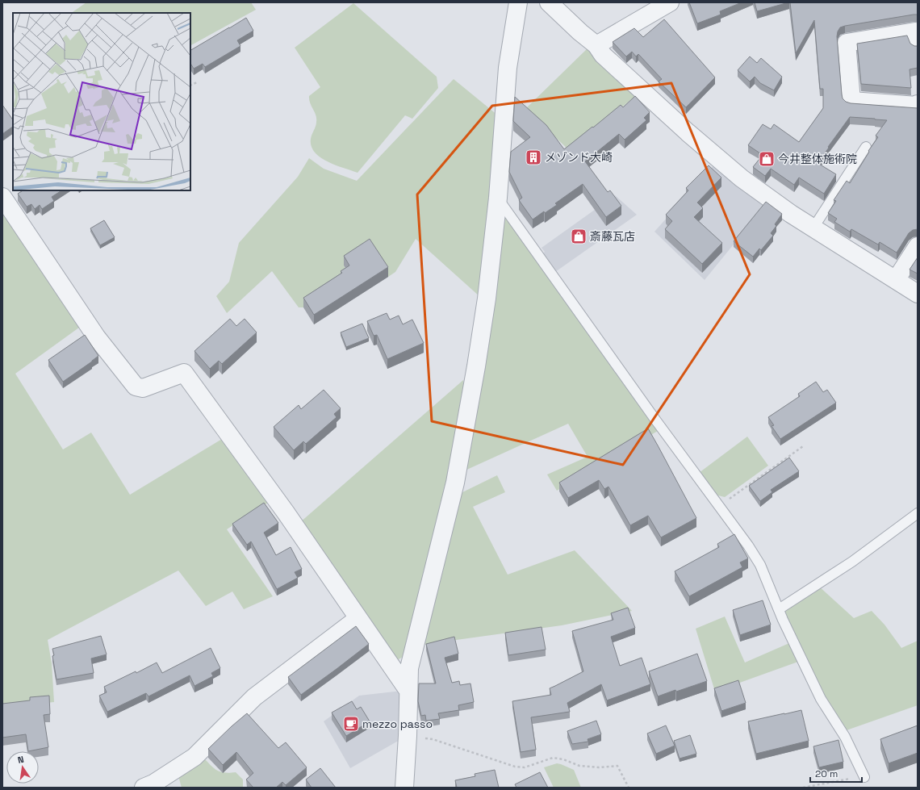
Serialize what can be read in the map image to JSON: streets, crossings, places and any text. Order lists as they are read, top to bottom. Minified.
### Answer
{"places":{"building":["メゾンド大崎"],"shop":["今井整体施術院","斎藤瓦店"],"cafe":["mezzo passo"]},"scale_bar":"20 m","north":"top"}
